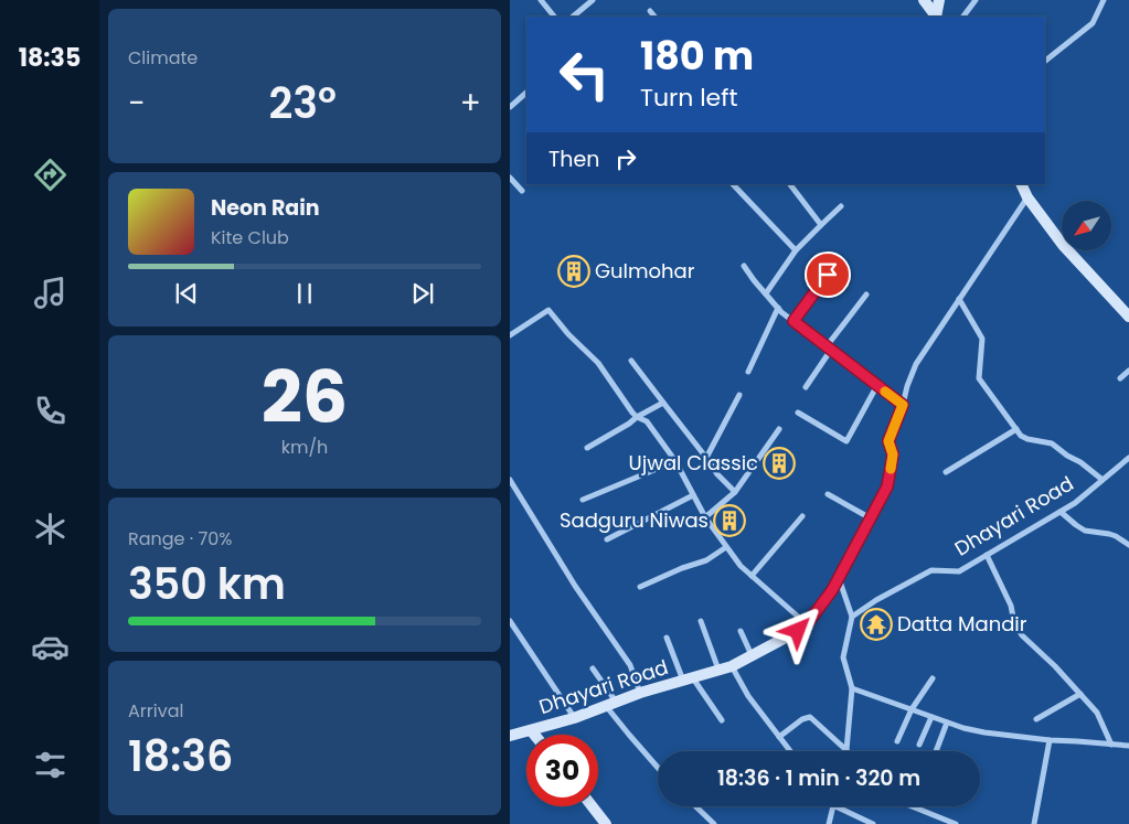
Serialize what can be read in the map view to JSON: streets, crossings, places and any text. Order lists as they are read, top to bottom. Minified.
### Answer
{"streets":{"main road":["Dhayari Road"]},"places":{"building":["Gulmohar","Ujwal Classic","Sadguru Niwas"],"temple":["Datta Mandir"]},"north":"bottom left","page":{"tabs":"18:35","tile":["Climate",["26","km/h"],["Range · 70%","350 km"],["Arrival","18:36"]],"turn":["180 m","Turn left"],"heat":["−","23°","+"],"then":"Then","song":["Neon Rain","Kite Club"],"limit":"30","trip":"18:36 · 1 min · 320 m"}}
